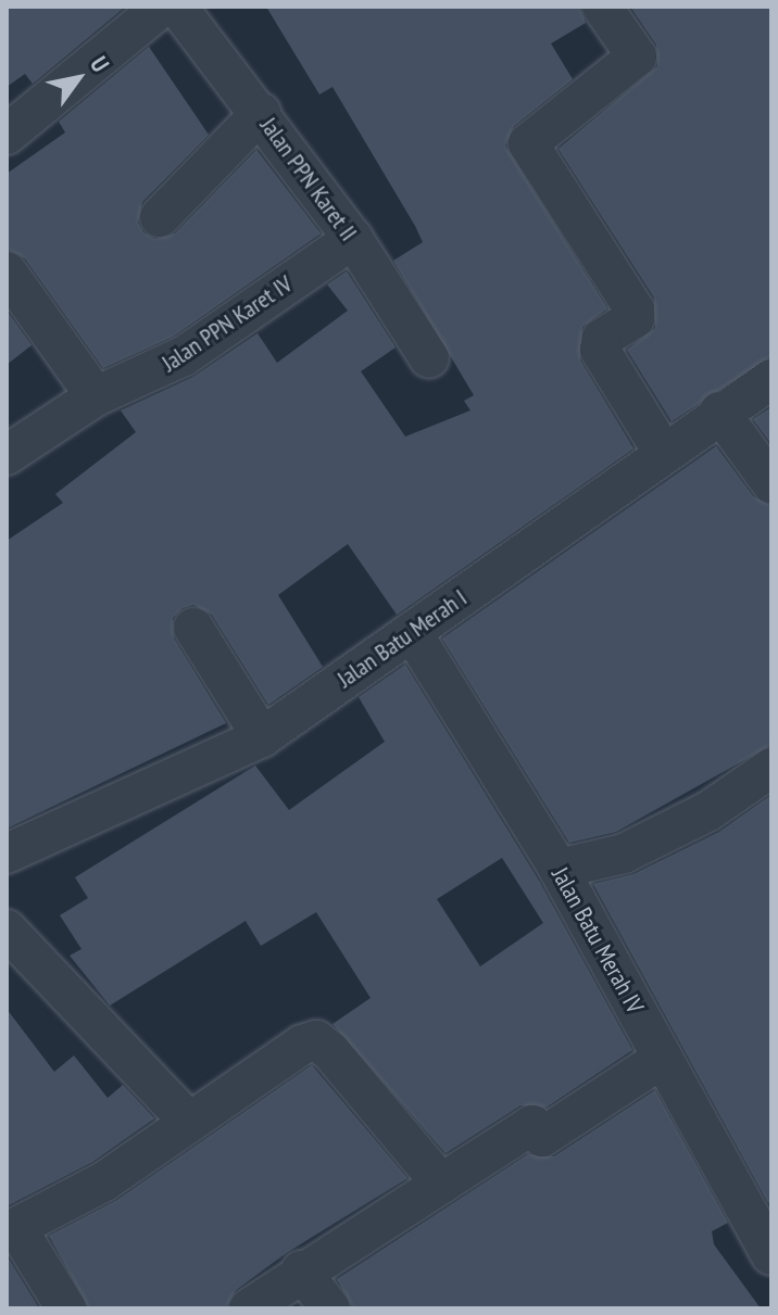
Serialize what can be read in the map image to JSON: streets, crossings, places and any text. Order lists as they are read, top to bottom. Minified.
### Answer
{"streets":{"street":["Jalan PPN Karet II","Jalan PPN Karet IV","Jalan Batu Merah I","Jalan Batu Merah IV"]},"crossings":[["Jalan PPN Karet II","Jalan PPN Karet IV"],["Jalan Batu Merah I","Jalan Batu Merah IV"]],"north":"top right"}
